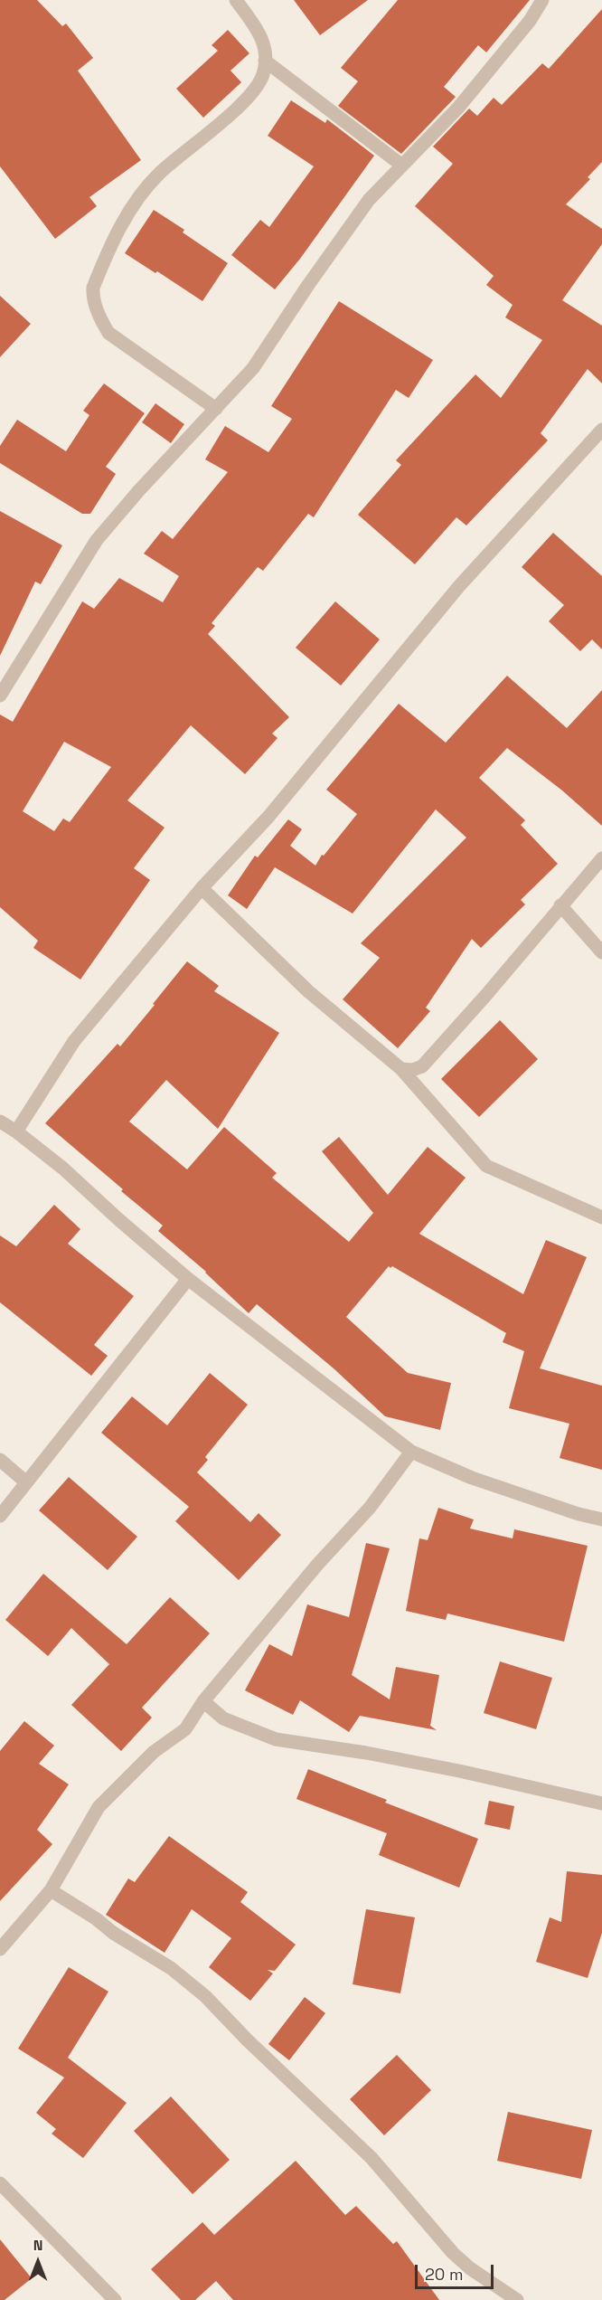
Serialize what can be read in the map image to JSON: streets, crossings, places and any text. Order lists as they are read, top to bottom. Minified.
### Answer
{"scale_bar":"20 m","north":"top"}
